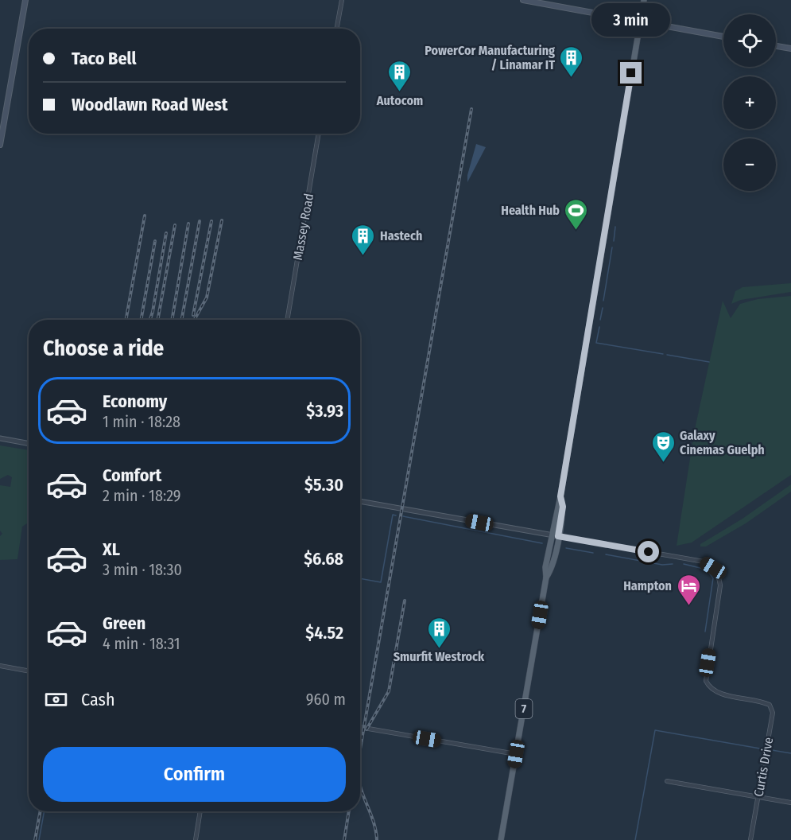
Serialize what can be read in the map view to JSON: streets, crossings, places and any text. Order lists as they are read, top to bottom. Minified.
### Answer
{"streets":{"main road":["7"],"street":["Massey Road","Curtis Drive"]},"crossings":[["7","Curtis Drive"]],"places":{"building":["PowerCor Manufacturing / Linamar IT","Autocom","Hastech","Smurfit Westrock"],"sports":["Health Hub"],"theatre":["Galaxy Cinemas Guelph"],"hotel":["Hampton"]},"page":{"bubble":"3 min","map_buttons":["+","−"],"banner":["Taco Bell","Woodlawn Road West"],"heading":"Choose a ride","list":[{"name":"Economy","note":"1 min · 18:28","value":"$3.93"},{"name":"Comfort","note":"2 min · 18:29","value":"$5.30"},{"name":"XL","note":"3 min · 18:30","value":"$6.68"},{"name":"Green","note":"4 min · 18:31","value":"$4.52"}],"pay":["Cash","960 m"],"buttons":"Confirm"}}
